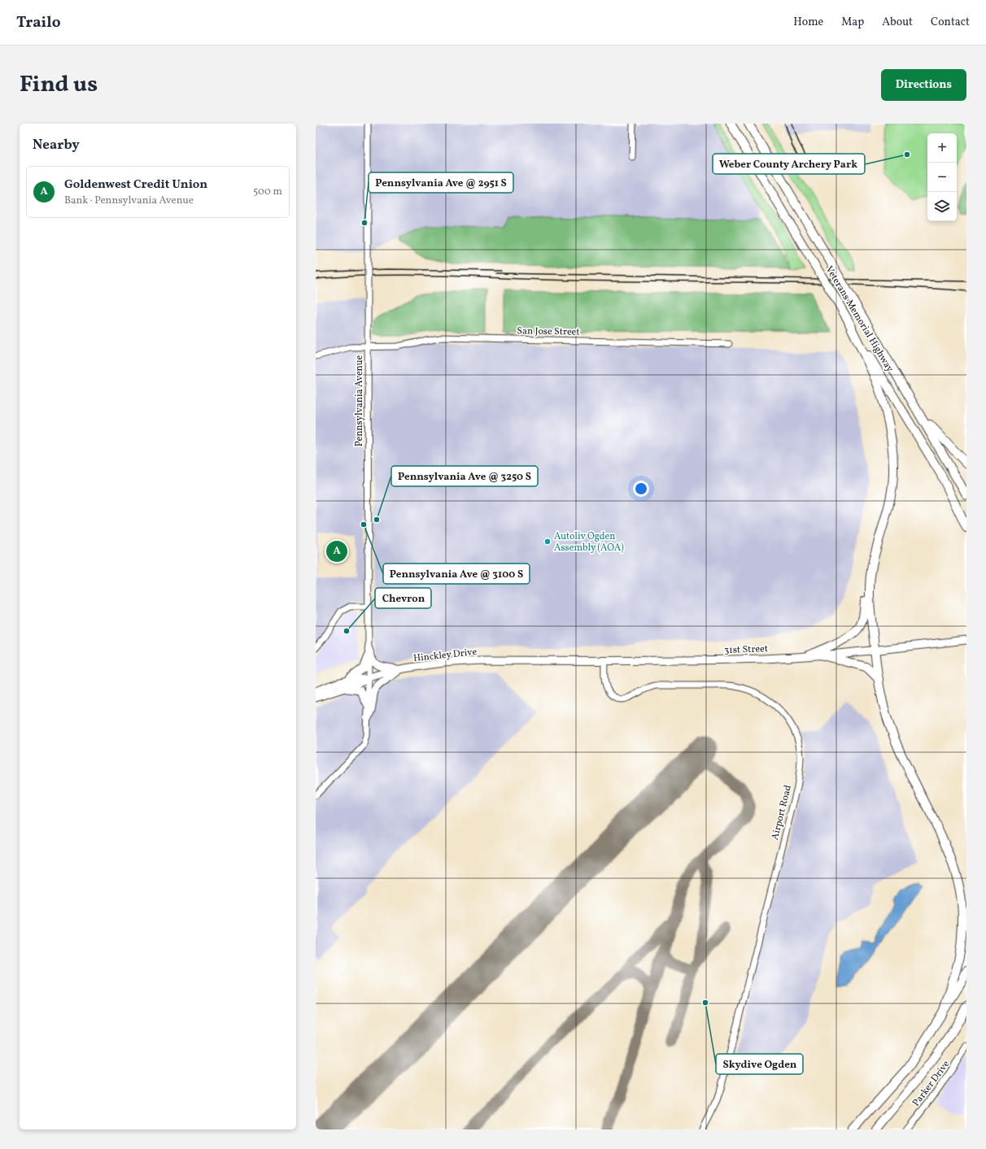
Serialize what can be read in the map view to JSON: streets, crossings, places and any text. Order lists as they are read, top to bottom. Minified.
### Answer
{"streets":{"highway":["Veterans Memorial Highway"],"main road":["31st Street","Hinckley Drive"],"street":["San Jose Street","Pennsylvania Avenue","Airport Road","Parker Drive"]},"crossings":[["San Jose Street","Pennsylvania Avenue"],["Pennsylvania Avenue","Hinckley Drive"],["31st Street","Hinckley Drive"],["31st Street","Airport Road"]],"places":["Weber County Archery Park","Pennsylvania Ave @ 2951 S","Pennsylvania Ave @ 3250 S","Pennsylvania Ave @ 3100 S","Autoliv Ogden Assembly (AOA)","Chevron","Skydive Ogden"],"page":{"header":"Trailo","nav":["Home","Map","About","Contact"],"title":"Find us","buttons":"Directions","heading":"Nearby","map_buttons":["+","−"],"list":[{"mark":"A","name":"Goldenwest Credit Union","note":"Bank · Pennsylvania Avenue","value":"500 m"}],"pins":"A"}}
